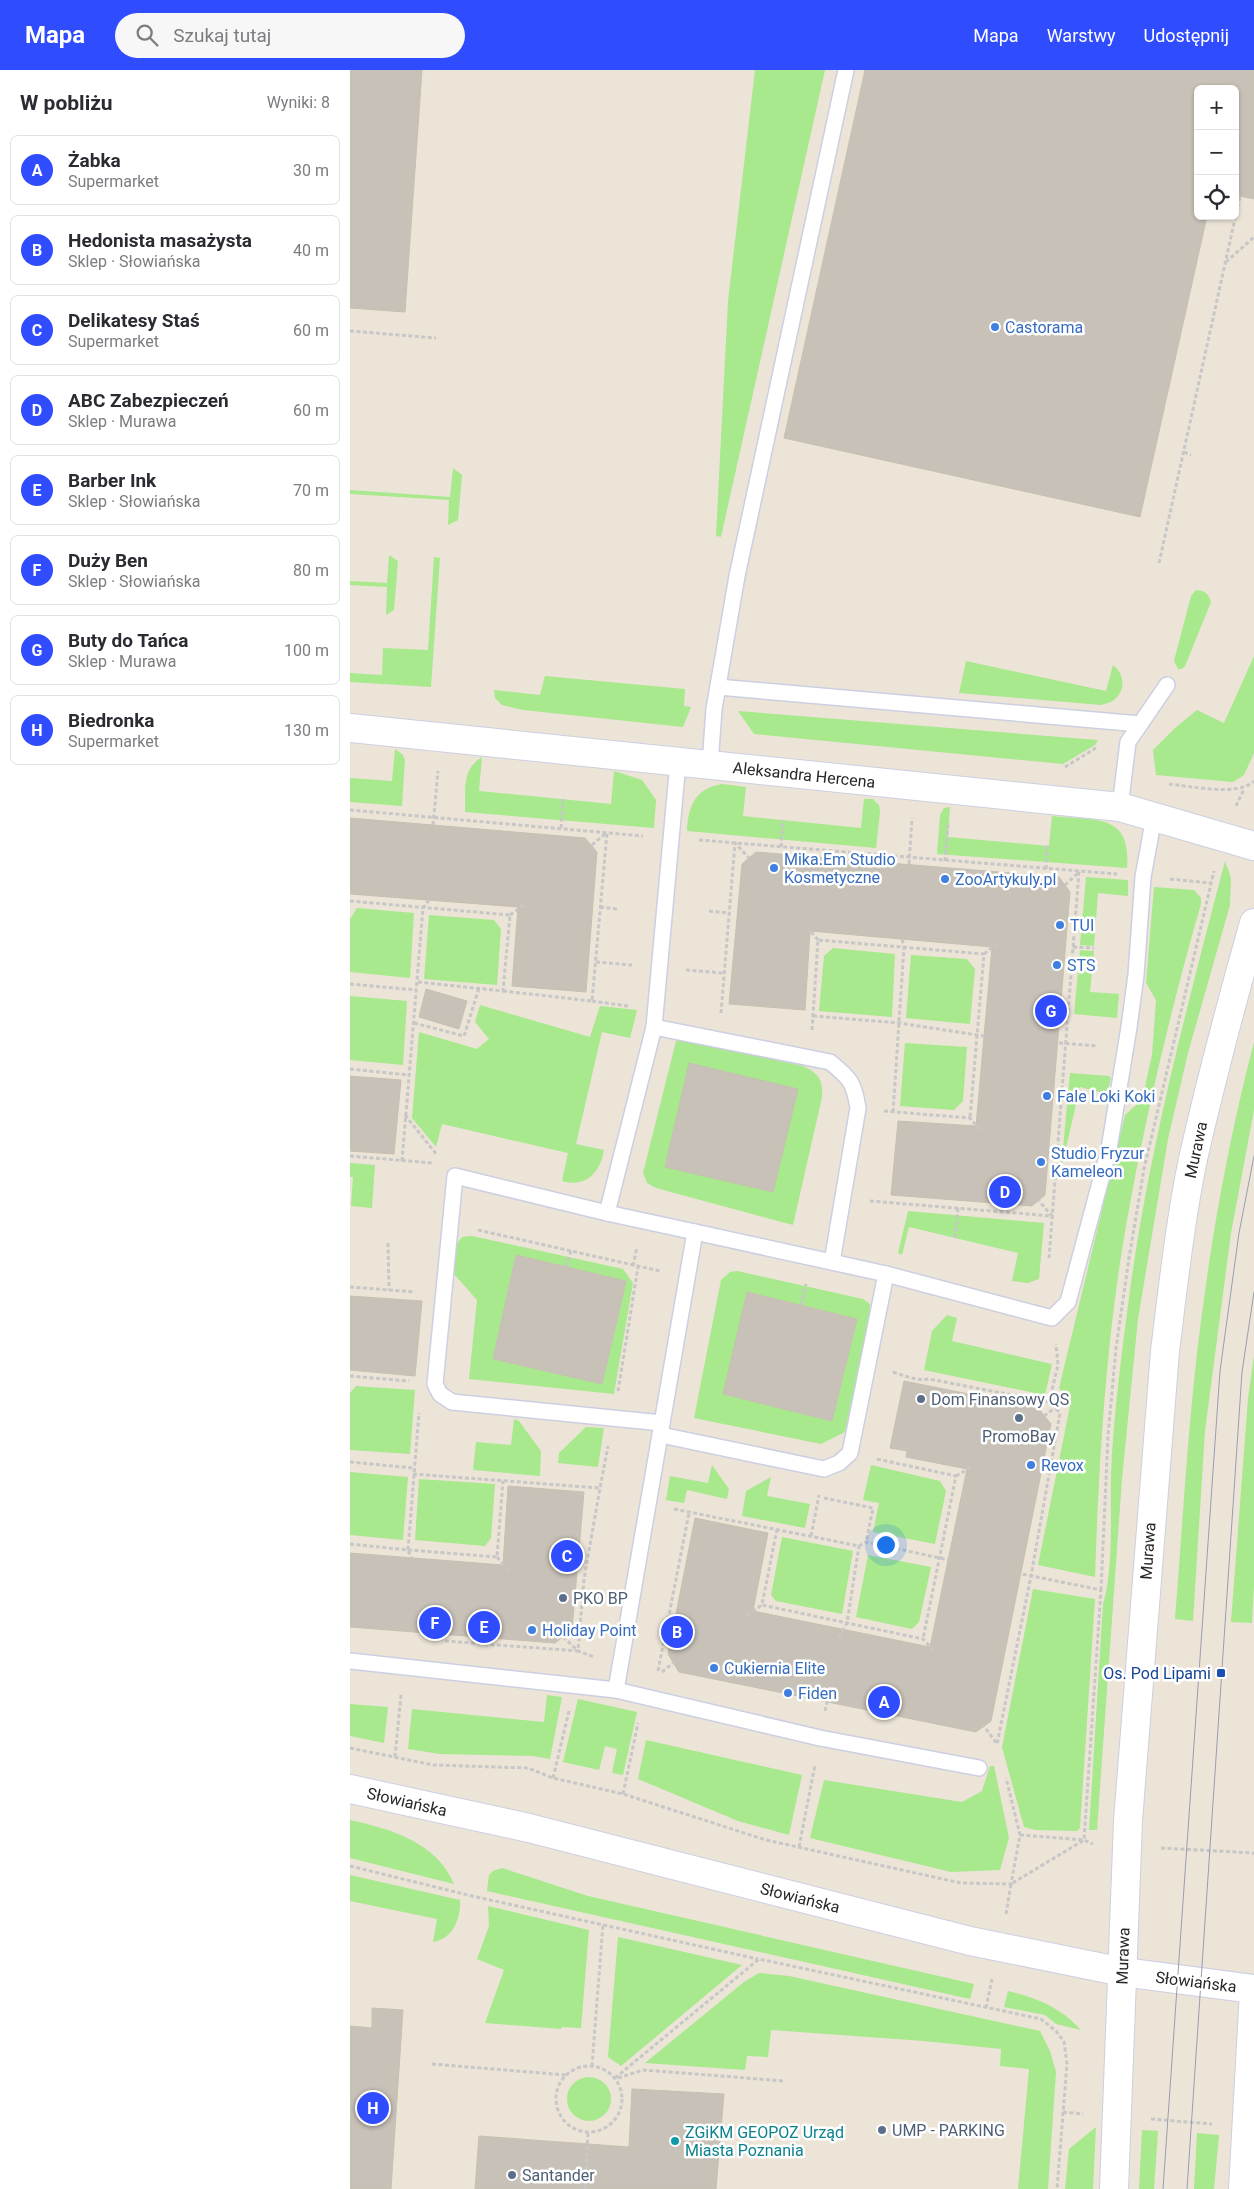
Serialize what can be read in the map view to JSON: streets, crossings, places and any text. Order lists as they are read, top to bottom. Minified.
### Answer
{"streets":{"street":["Aleksandra Hercena","Murawa","Słowiańska"]},"crossings":[["Murawa","Słowiańska"]],"places":{"other":["Castorama","Mika.Em Studio Kosmetyczne","ZooArtykuly.pl","TUI","STS","Fale Loki Koki","Studio Fryzur Kameleon","Dom Finansowy QS","PromoBay","Revox","PKO BP","Holiday Point","Cukiernia Elite","Fiden","UMP - PARKING","ZGiKM GEOPOZ Urząd Miasta Poznania","Santander"],"transit":["Os. Pod Lipami"]},"page":{"header":"Mapa","search":"Szukaj tutaj","nav":["Mapa","Warstwy","Udostępnij"],"heading":["W pobliżu","Wyniki: 8"],"map_buttons":["+","−"],"list":[{"mark":"A","name":"Żabka","note":"Supermarket","value":"30 m"},{"mark":"B","name":"Hedonista masażysta","note":"Sklep · Słowiańska","value":"40 m"},{"mark":"C","name":"Delikatesy Staś","note":"Supermarket","value":"60 m"},{"mark":"D","name":"ABC Zabezpieczeń","note":"Sklep · Murawa","value":"60 m"},{"mark":"E","name":"Barber Ink","note":"Sklep · Słowiańska","value":"70 m"},{"mark":"F","name":"Duży Ben","note":"Sklep · Słowiańska","value":"80 m"},{"mark":"G","name":"Buty do Tańca","note":"Sklep · Murawa","value":"100 m"},{"mark":"H","name":"Biedronka","note":"Supermarket","value":"130 m"}],"pins":["G","D","C","F","E","B","A","H"]}}
